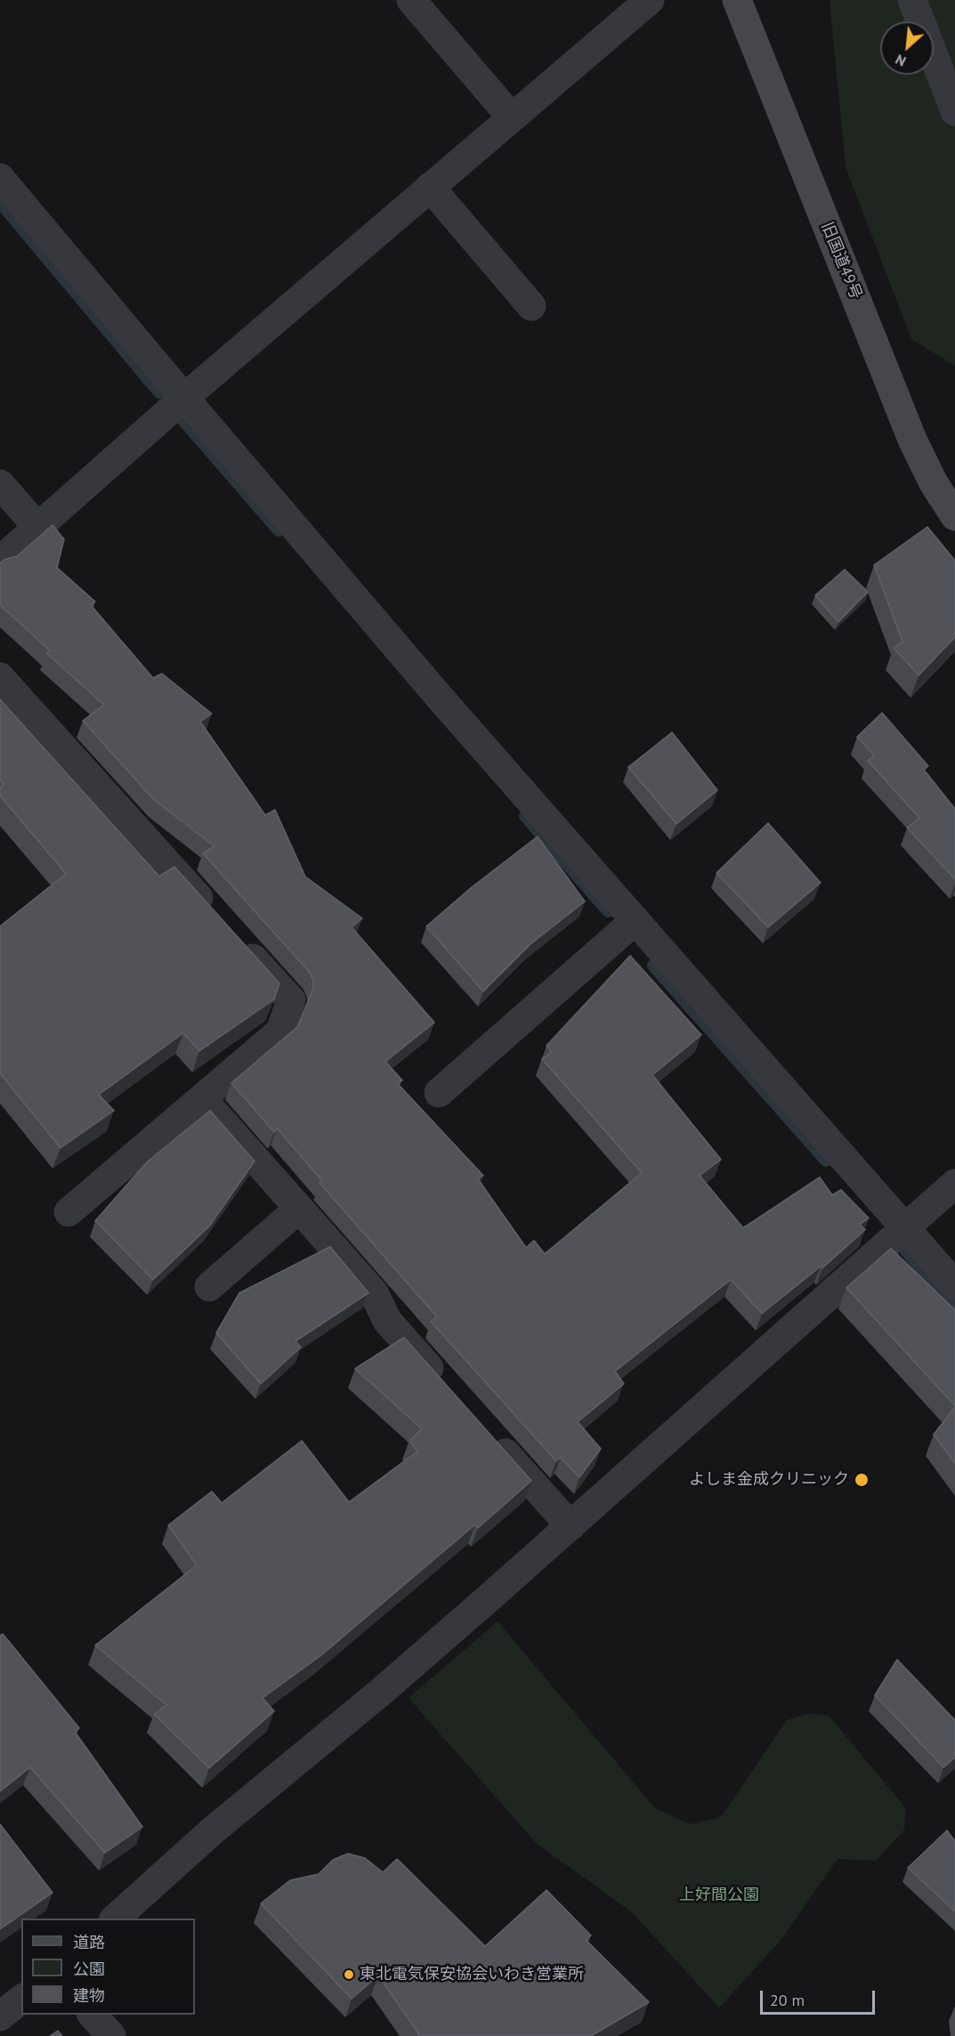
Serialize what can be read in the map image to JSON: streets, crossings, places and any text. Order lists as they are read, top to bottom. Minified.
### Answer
{"streets":{"street":["旧国道49号"]},"parks":["上好間公園"],"places":["よしま金成クリニック","東北電気保安協会いわき営業所"],"legend":["道路","公園","建物"],"scale_bar":"20 m","north":"bottom left"}
